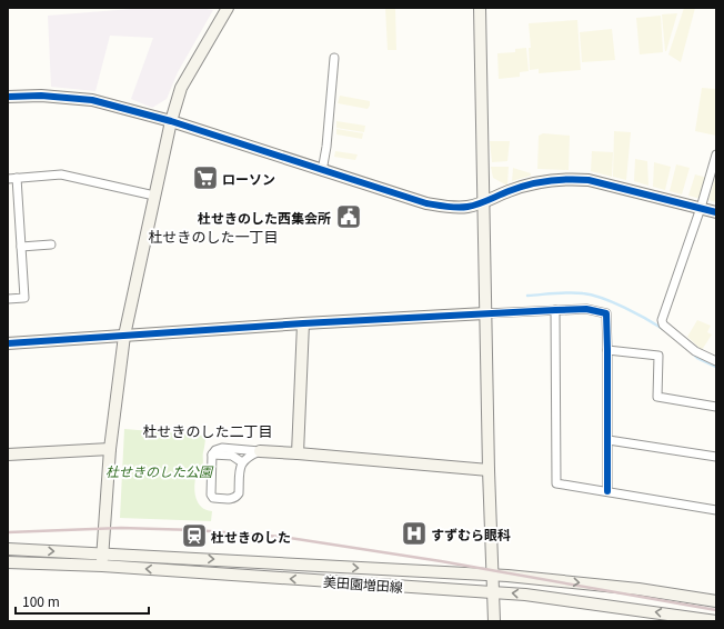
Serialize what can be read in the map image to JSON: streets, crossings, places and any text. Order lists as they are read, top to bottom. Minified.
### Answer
{"streets":{"street":["美田園増田線"]},"districts":["杜せきのした一丁目","杜せきのした二丁目"],"parks":["杜せきのした公園"],"places":{"supermarket":["ローソン"],"public building":["杜せきのした西集会所"],"hospital":["すずむら眼科"],"station":["杜せきのした"]},"scale_bar":"100 m"}
